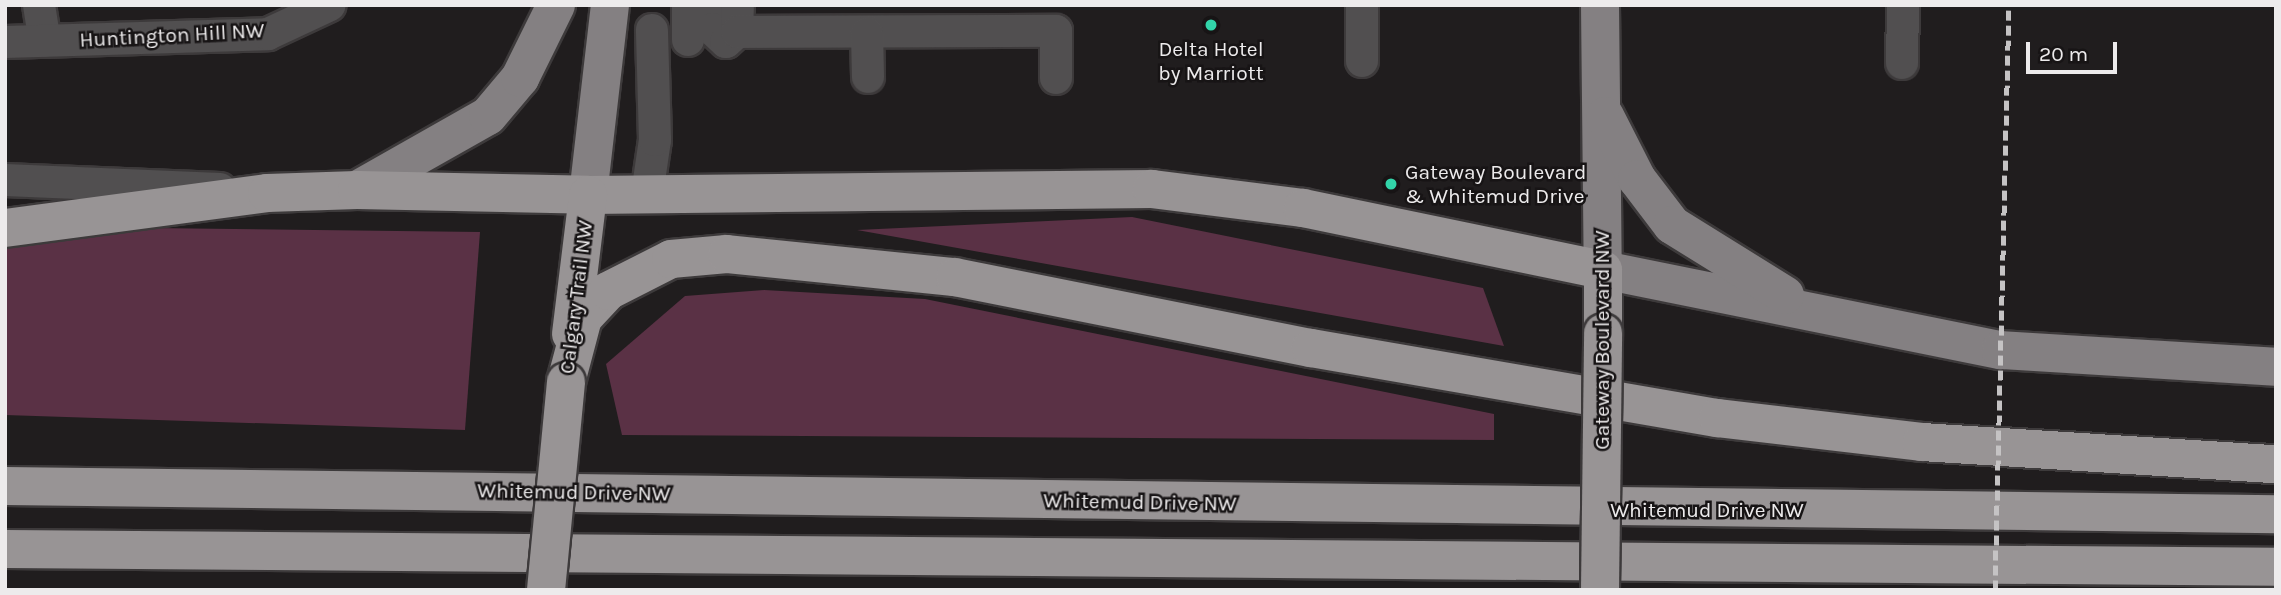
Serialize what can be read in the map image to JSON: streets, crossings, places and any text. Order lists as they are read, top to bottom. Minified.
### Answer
{"streets":{"highway":["Calgary Trail NW","Gateway Boulevard NW","Whitemud Drive NW"],"street":["Huntington Hill NW"]},"places":["Delta Hotel by Marriott","Gateway Boulevard & Whitemud Drive"],"scale_bar":"20 m"}
